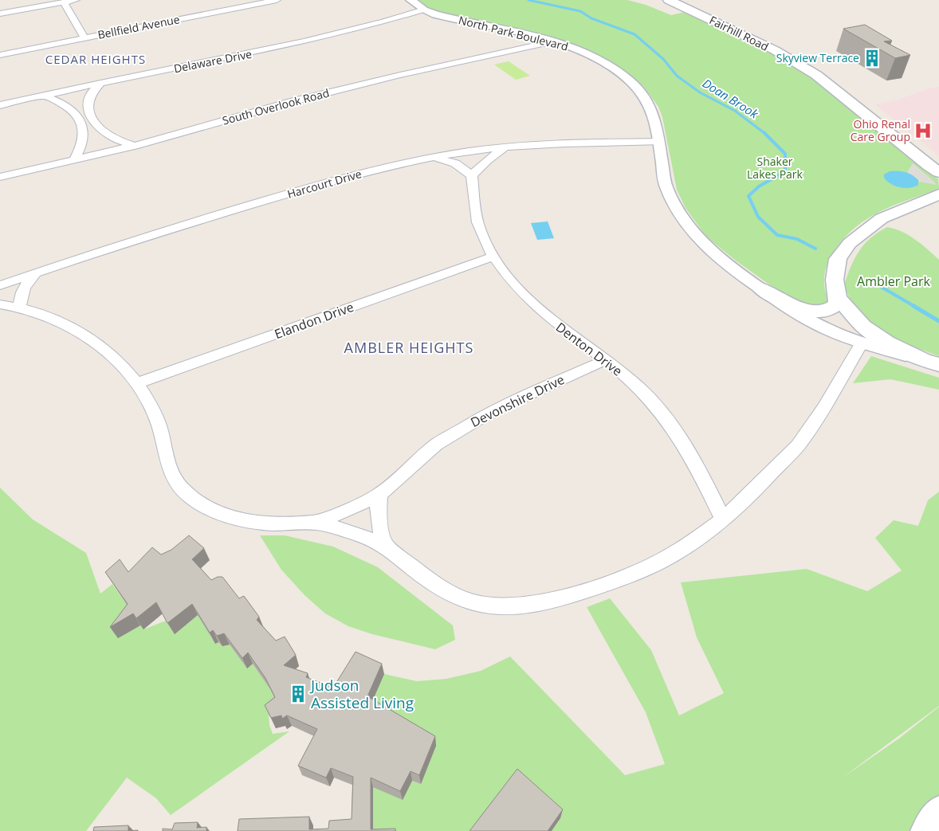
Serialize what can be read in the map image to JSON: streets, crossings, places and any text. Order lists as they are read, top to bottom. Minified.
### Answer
{"streets":{"main road":["Fairhill Road"],"street":["Bellfield Avenue","North Park Boulevard","Delaware Drive","South Overlook Road","Harcourt Drive","Elandon Drive","Denton Drive","Devonshire Drive"]},"crossings":[["North Park Boulevard","Delaware Drive"],["North Park Boulevard","South Overlook Road"],["North Park Boulevard","Harcourt Drive"],["Elandon Drive","Denton Drive"],["Denton Drive","Devonshire Drive"]],"districts":["CEDAR HEIGHTS","AMBLER HEIGHTS"],"water":["Doan Brook"],"parks":["Shaker Lakes Park","Ambler Park"],"places":{"building":["Skyview Terrace","Judson Assisted Living"],"hospital":["Ohio Renal Care Group"]}}
